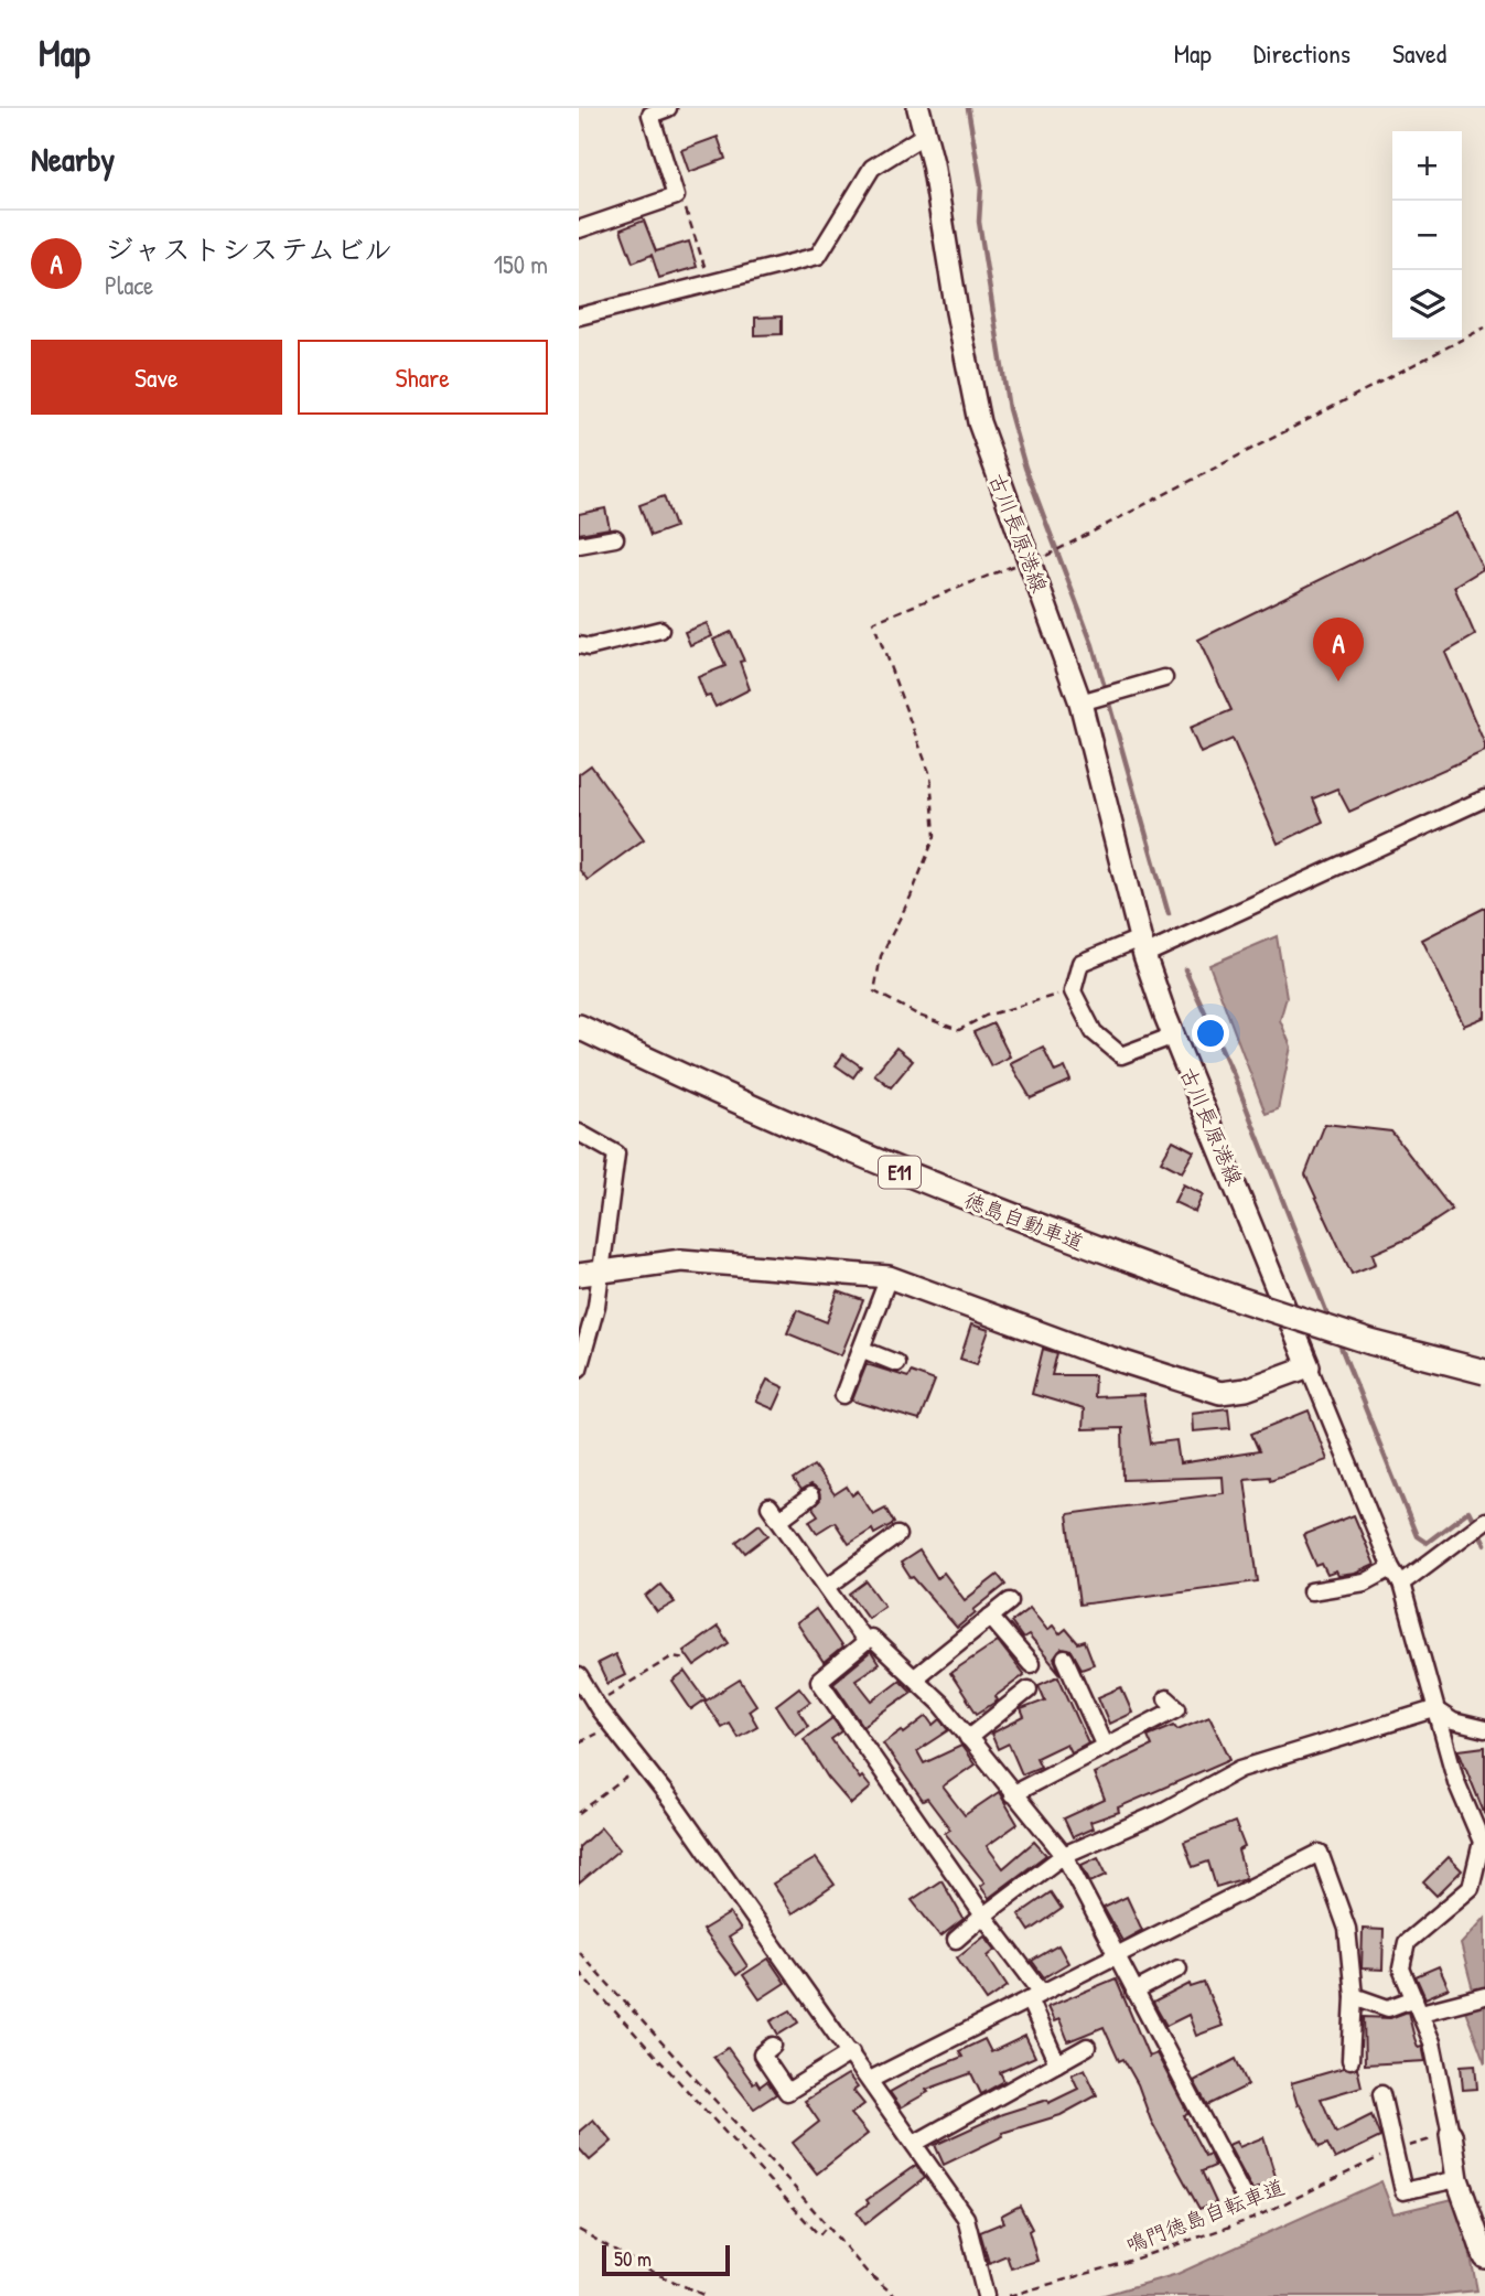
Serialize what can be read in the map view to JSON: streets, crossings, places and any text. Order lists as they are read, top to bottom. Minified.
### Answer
{"streets":{"highway":["E11","徳島自動車道"],"main road":["古川長原港線"],"path":["鳴門徳島自転車道"]},"scale_bar":"50 m","page":{"header":"Map","nav":["Map","Directions","Saved"],"heading":"Nearby","map_buttons":["+","−"],"list":[{"mark":"A","name":"ジャストシステムビル","note":"Place","value":"150 m"}],"buttons":["Save","Share"],"pins":"A","scale":"50 m"}}
